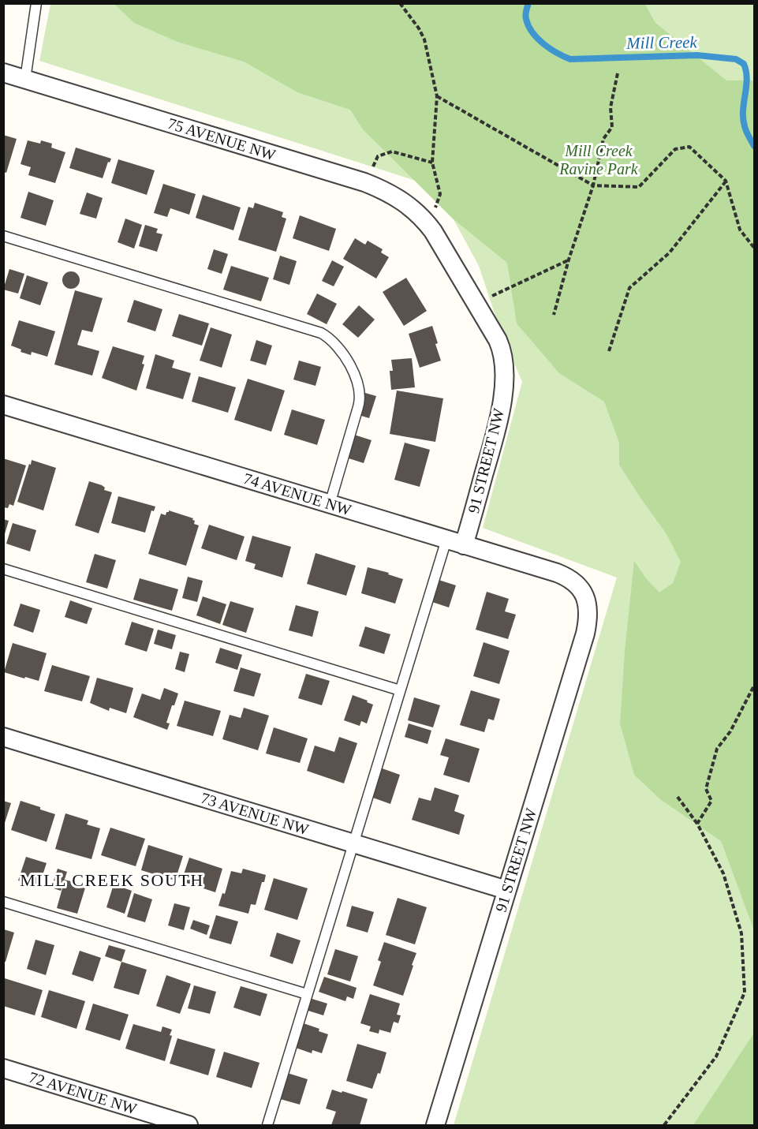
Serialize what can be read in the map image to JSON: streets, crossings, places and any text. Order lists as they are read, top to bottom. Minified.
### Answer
{"streets":{"street":["75 AVENUE NW","91 STREET NW","74 AVENUE NW","73 AVENUE NW","72 AVENUE NW"]},"crossings":[["75 AVENUE NW","91 STREET NW"],["91 STREET NW","74 AVENUE NW"],["91 STREET NW","73 AVENUE NW"]],"districts":["MILL CREEK SOUTH"],"water":["Mill Creek"],"parks":["Mill Creek Ravine Park"]}
